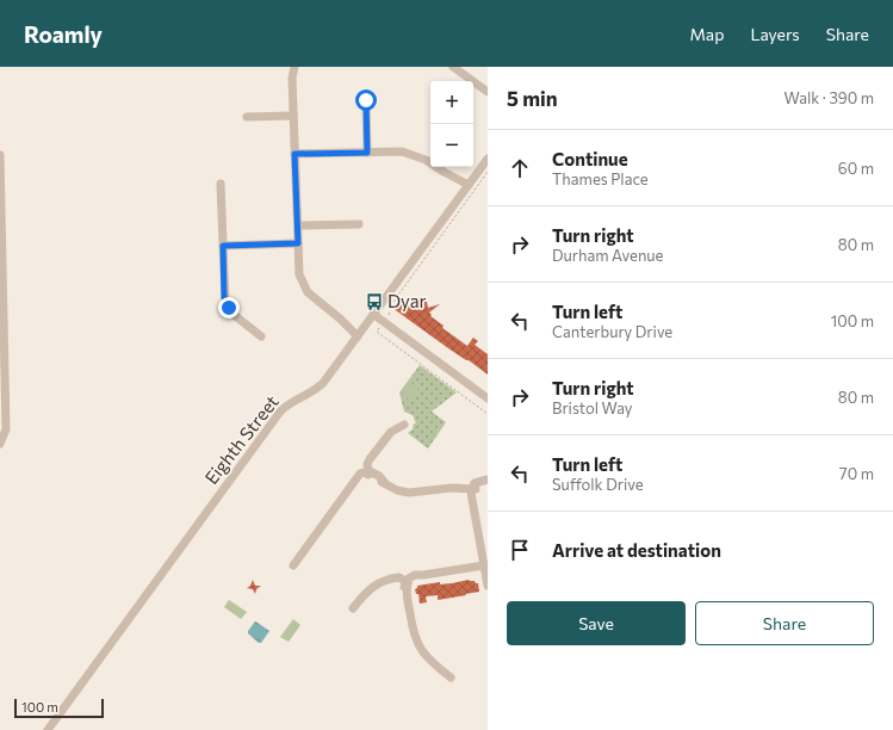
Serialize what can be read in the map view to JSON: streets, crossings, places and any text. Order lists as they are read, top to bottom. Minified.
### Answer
{"streets":{"street":["Eighth Street"]},"places":{"bus stop":["Dyar"]},"scale_bar":"100 m","page":{"header":"Roamly","nav":["Map","Layers","Share"],"heading":["5 min","Walk · 390 m"],"map_buttons":["+","−"],"list":[["Continue","Thames Place","60 m"],["Turn right","Durham Avenue","80 m"],["Turn left","Canterbury Drive","100 m"],["Turn right","Bristol Way","80 m"],["Turn left","Suffolk Drive","70 m"],"Arrive at destination"],"buttons":["Save","Share"],"scale":"100 m"}}
